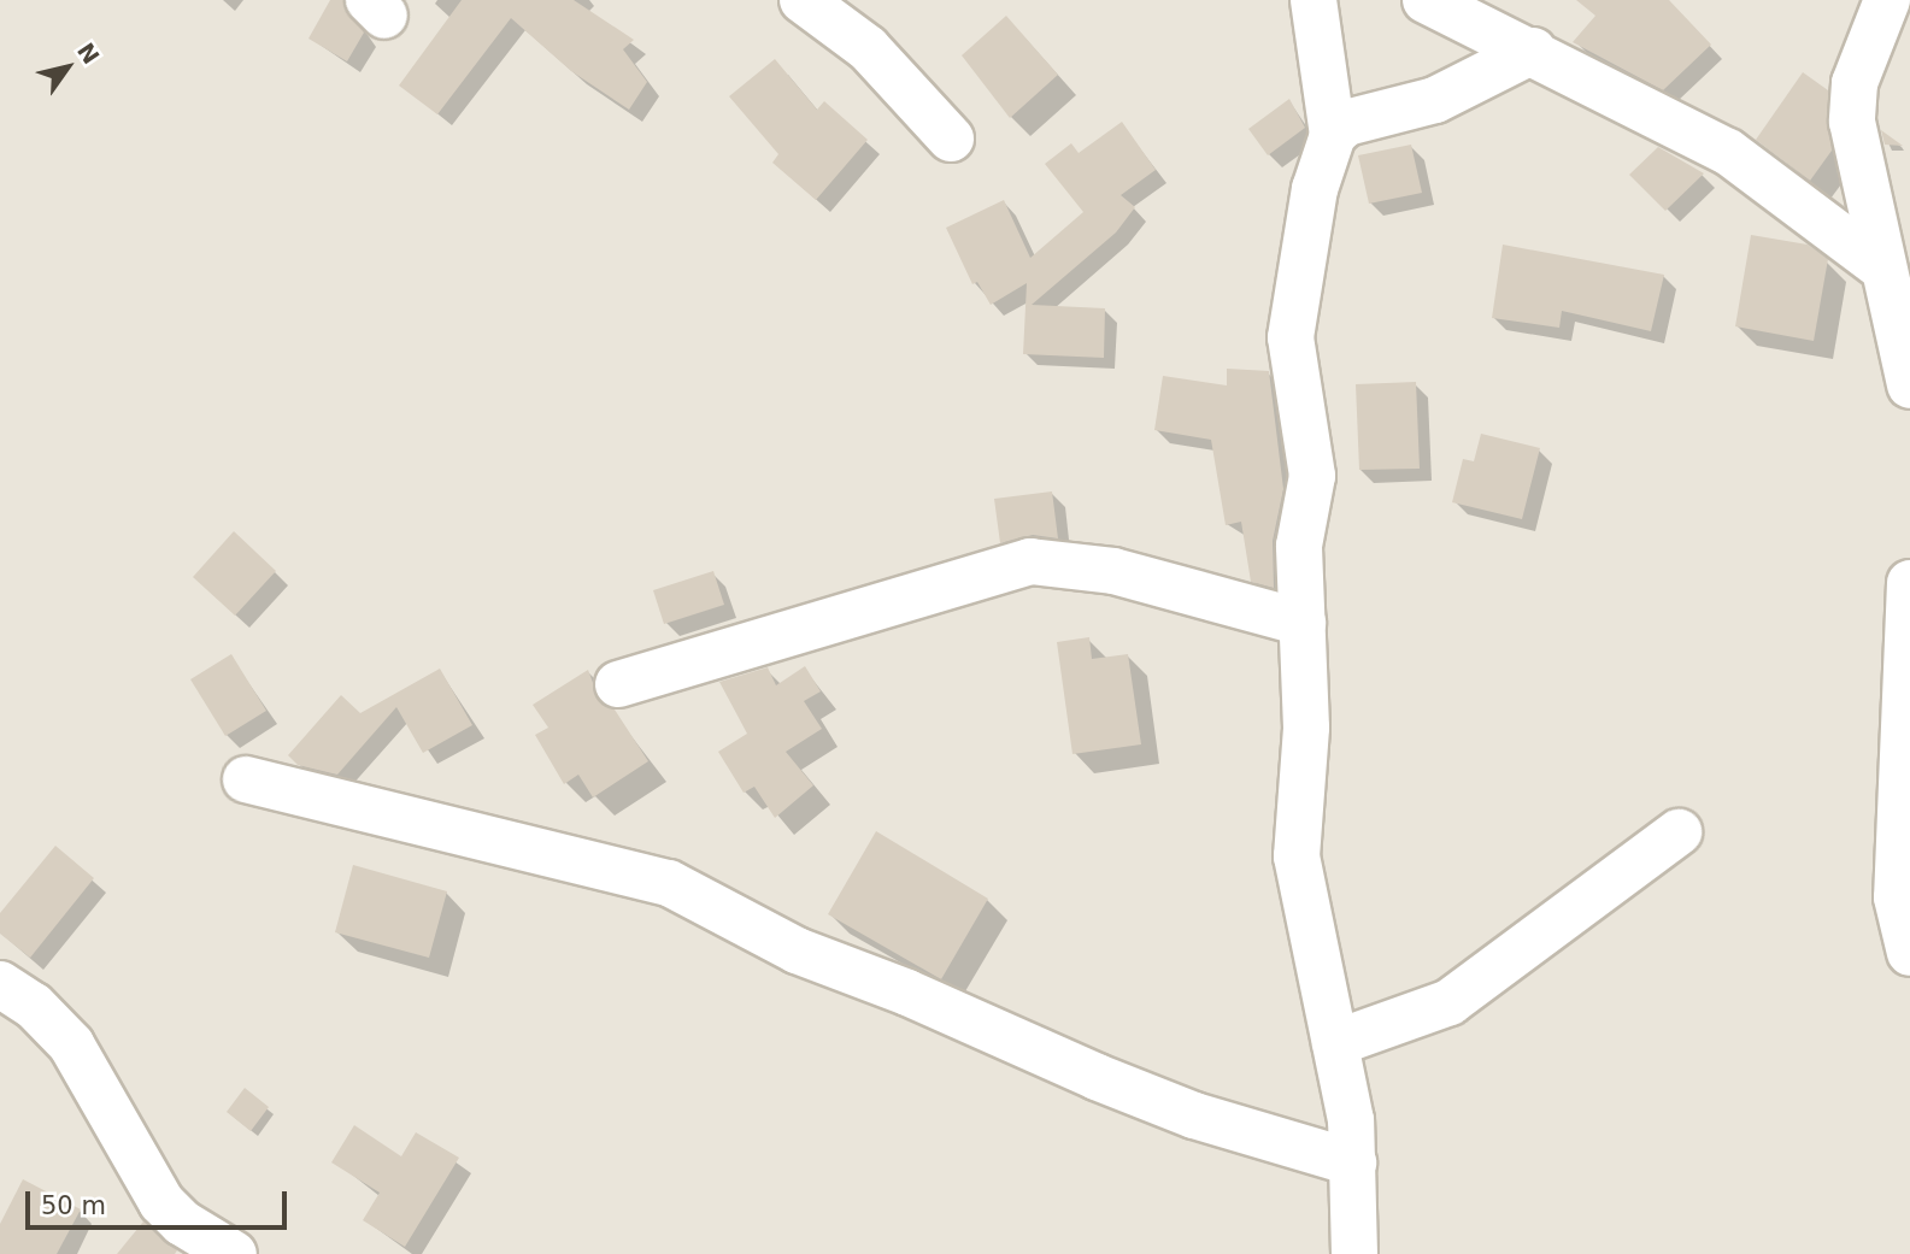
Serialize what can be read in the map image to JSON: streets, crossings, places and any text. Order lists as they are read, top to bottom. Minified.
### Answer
{"scale_bar":"50 m","north":"top right"}
